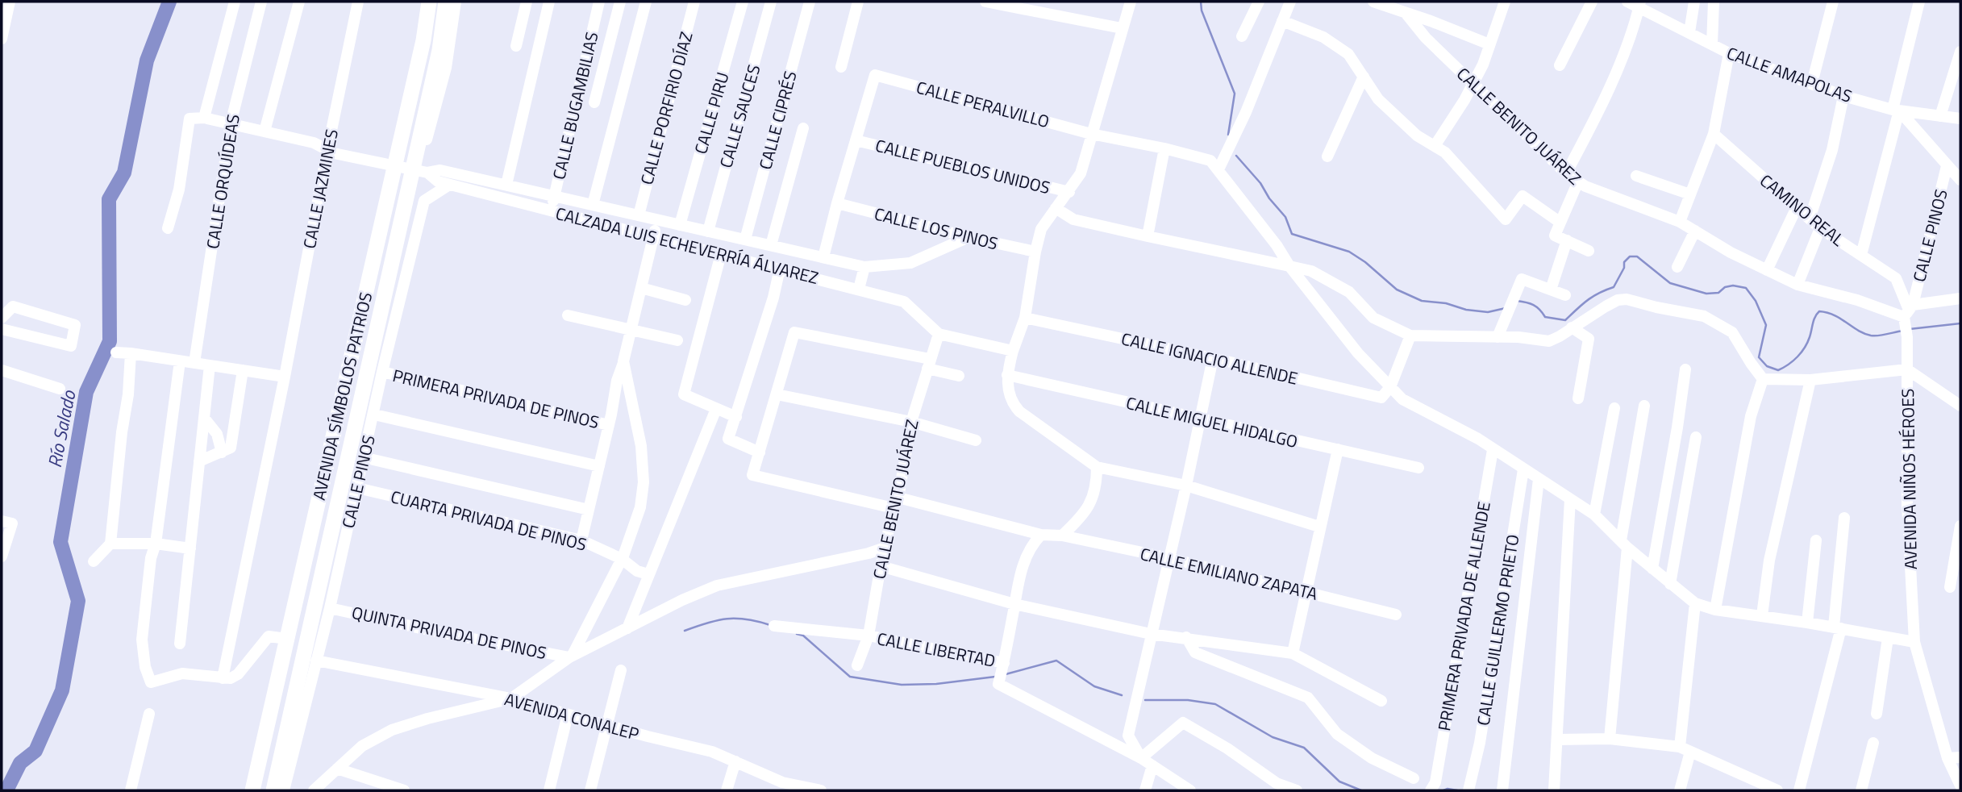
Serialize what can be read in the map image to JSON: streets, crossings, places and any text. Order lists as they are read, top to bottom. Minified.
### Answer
{"streets":{"highway":["AVENIDA SÍMBOLOS PATRIOS"],"street":["CALLE AMAPOLAS","CALLE PERALVILLO","CALLE BUGAMBILIAS","CALLE PORFIRIO DÍAZ","CALLE PIRU","CALLE SAUCES","CALLE CIPRÉS","CALLE BENITO JUÁREZ","CALLE PUEBLOS UNIDOS","CALLE ORQUÍDEAS","CALLE JAZMINES","CAMINO REAL","CALLE LOS PINOS","CALLE PINOS","CALZADA LUIS ECHEVERRÍA ÁLVAREZ","CALLE IGNACIO ALLENDE","PRIMERA PRIVADA DE PINOS","CALLE MIGUEL HIDALGO","AVENIDA NIÑOS HÉROES","CUARTA PRIVADA DE PINOS","CALLE EMILIANO ZAPATA","PRIMERA PRIVADA DE ALLENDE","CALLE GUILLERMO PRIETO","QUINTA PRIVADA DE PINOS","CALLE LIBERTAD","AVENIDA CONALEP"]},"crossings":[["CALLE PERALVILLO","CALLE PUEBLOS UNIDOS"],["CALLE BUGAMBILIAS","CALZADA LUIS ECHEVERRÍA ÁLVAREZ"],["CALLE PORFIRIO DÍAZ","CALZADA LUIS ECHEVERRÍA ÁLVAREZ"],["CALLE PIRU","CALZADA LUIS ECHEVERRÍA ÁLVAREZ"],["CALLE SAUCES","CALZADA LUIS ECHEVERRÍA ÁLVAREZ"],["CALLE CIPRÉS","CALZADA LUIS ECHEVERRÍA ÁLVAREZ"],["CALLE BENITO JUÁREZ","CAMINO REAL"],["CALLE BENITO JUÁREZ","CALLE PINOS"],["CALLE BENITO JUÁREZ","CALZADA LUIS ECHEVERRÍA ÁLVAREZ"],["CALLE BENITO JUÁREZ","AVENIDA NIÑOS HÉROES"],["CALLE BENITO JUÁREZ","CALLE LIBERTAD"],["CALLE ORQUÍDEAS","CALZADA LUIS ECHEVERRÍA ÁLVAREZ"],["CALLE JAZMINES","CALZADA LUIS ECHEVERRÍA ÁLVAREZ"],["CAMINO REAL","CALLE PINOS"],["CAMINO REAL","AVENIDA NIÑOS HÉROES"],["CALLE LOS PINOS","CALZADA LUIS ECHEVERRÍA ÁLVAREZ"],["CALLE PINOS","CALZADA LUIS ECHEVERRÍA ÁLVAREZ"],["CALLE PINOS","AVENIDA SÍMBOLOS PATRIOS"],["CALLE PINOS","PRIMERA PRIVADA DE PINOS"],["CALLE PINOS","AVENIDA NIÑOS HÉROES"],["CALLE PINOS","CUARTA PRIVADA DE PINOS"],["CALLE PINOS","QUINTA PRIVADA DE PINOS"],["CALLE PINOS","AVENIDA CONALEP"],["CALZADA LUIS ECHEVERRÍA ÁLVAREZ","AVENIDA SÍMBOLOS PATRIOS"]],"water":["Río Salado"]}
